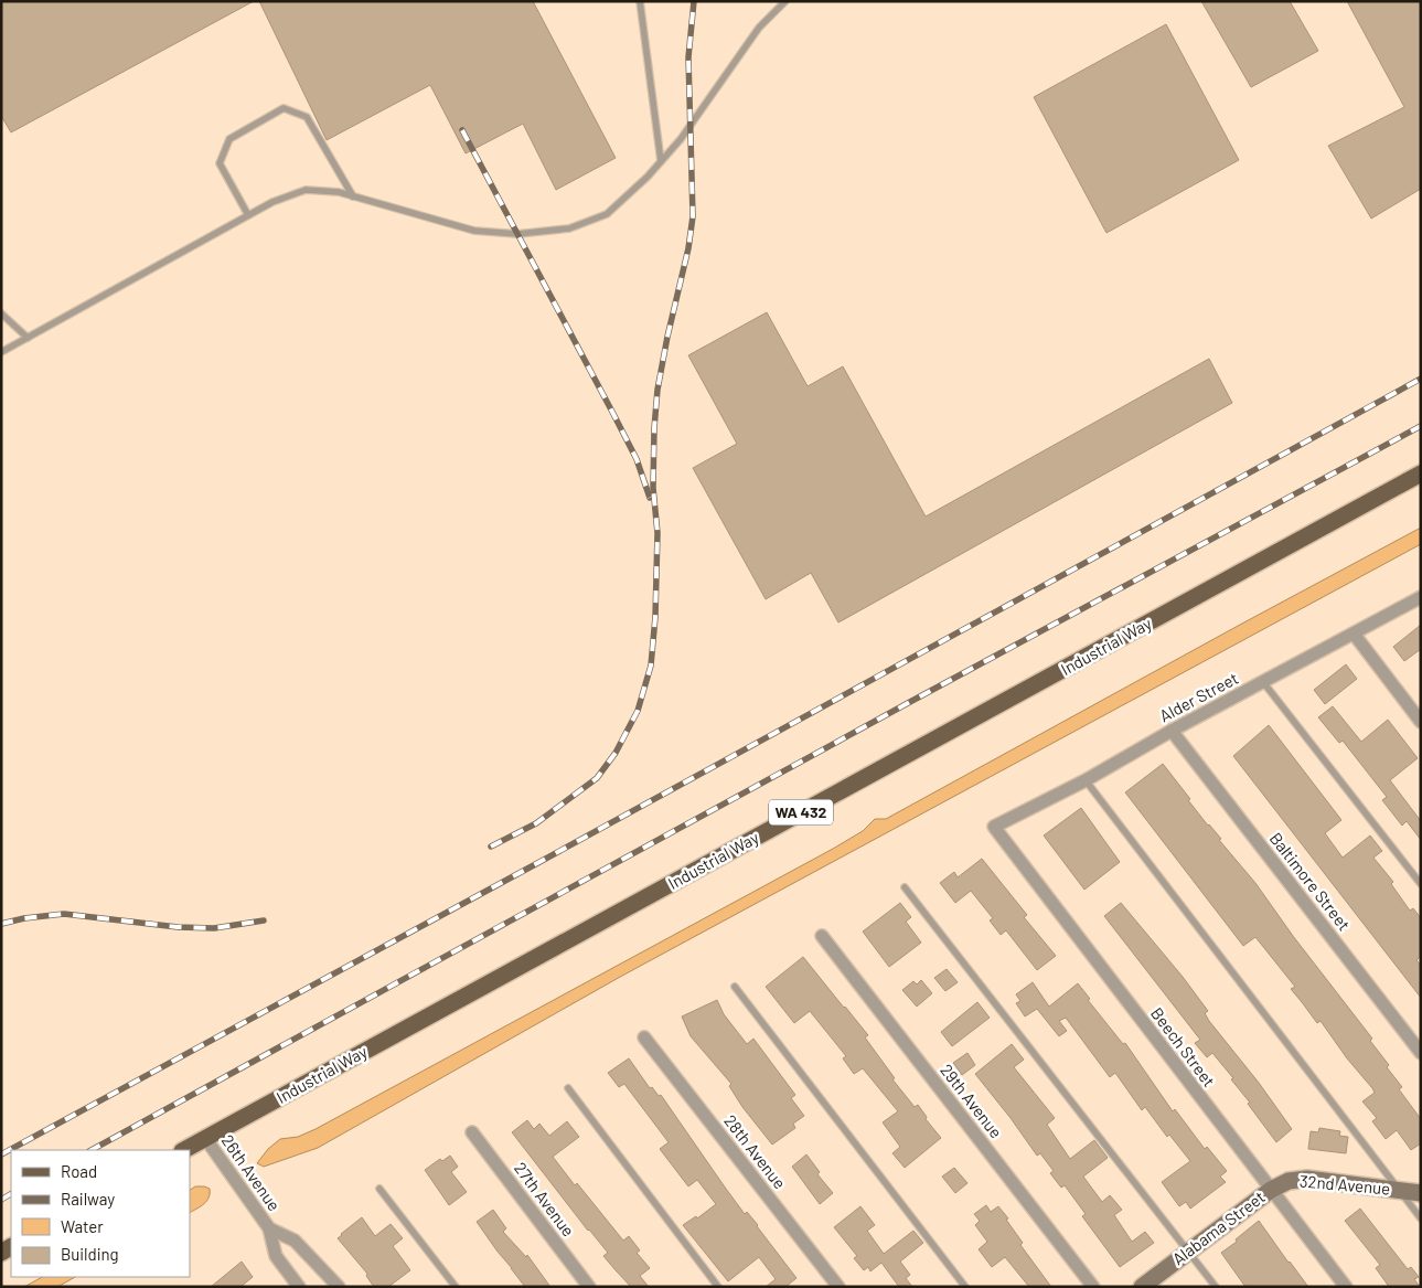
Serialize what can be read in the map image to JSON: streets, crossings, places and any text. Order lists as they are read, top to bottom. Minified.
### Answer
{"streets":{"main road":["Industrial Way","WA 432"],"street":["Alder Street","Baltimore Street","Beech Street","29th Avenue","28th Avenue","26th Avenue","32nd Avenue","27th Avenue","Alabama Street"]},"crossings":[["Industrial Way","26th Avenue"],["Alder Street","Baltimore Street"],["Alder Street","Beech Street"],["Beech Street","32nd Avenue"],["Beech Street","Alabama Street"],["32nd Avenue","Alabama Street"]],"legend":["Road","Railway","Water","Building"]}
